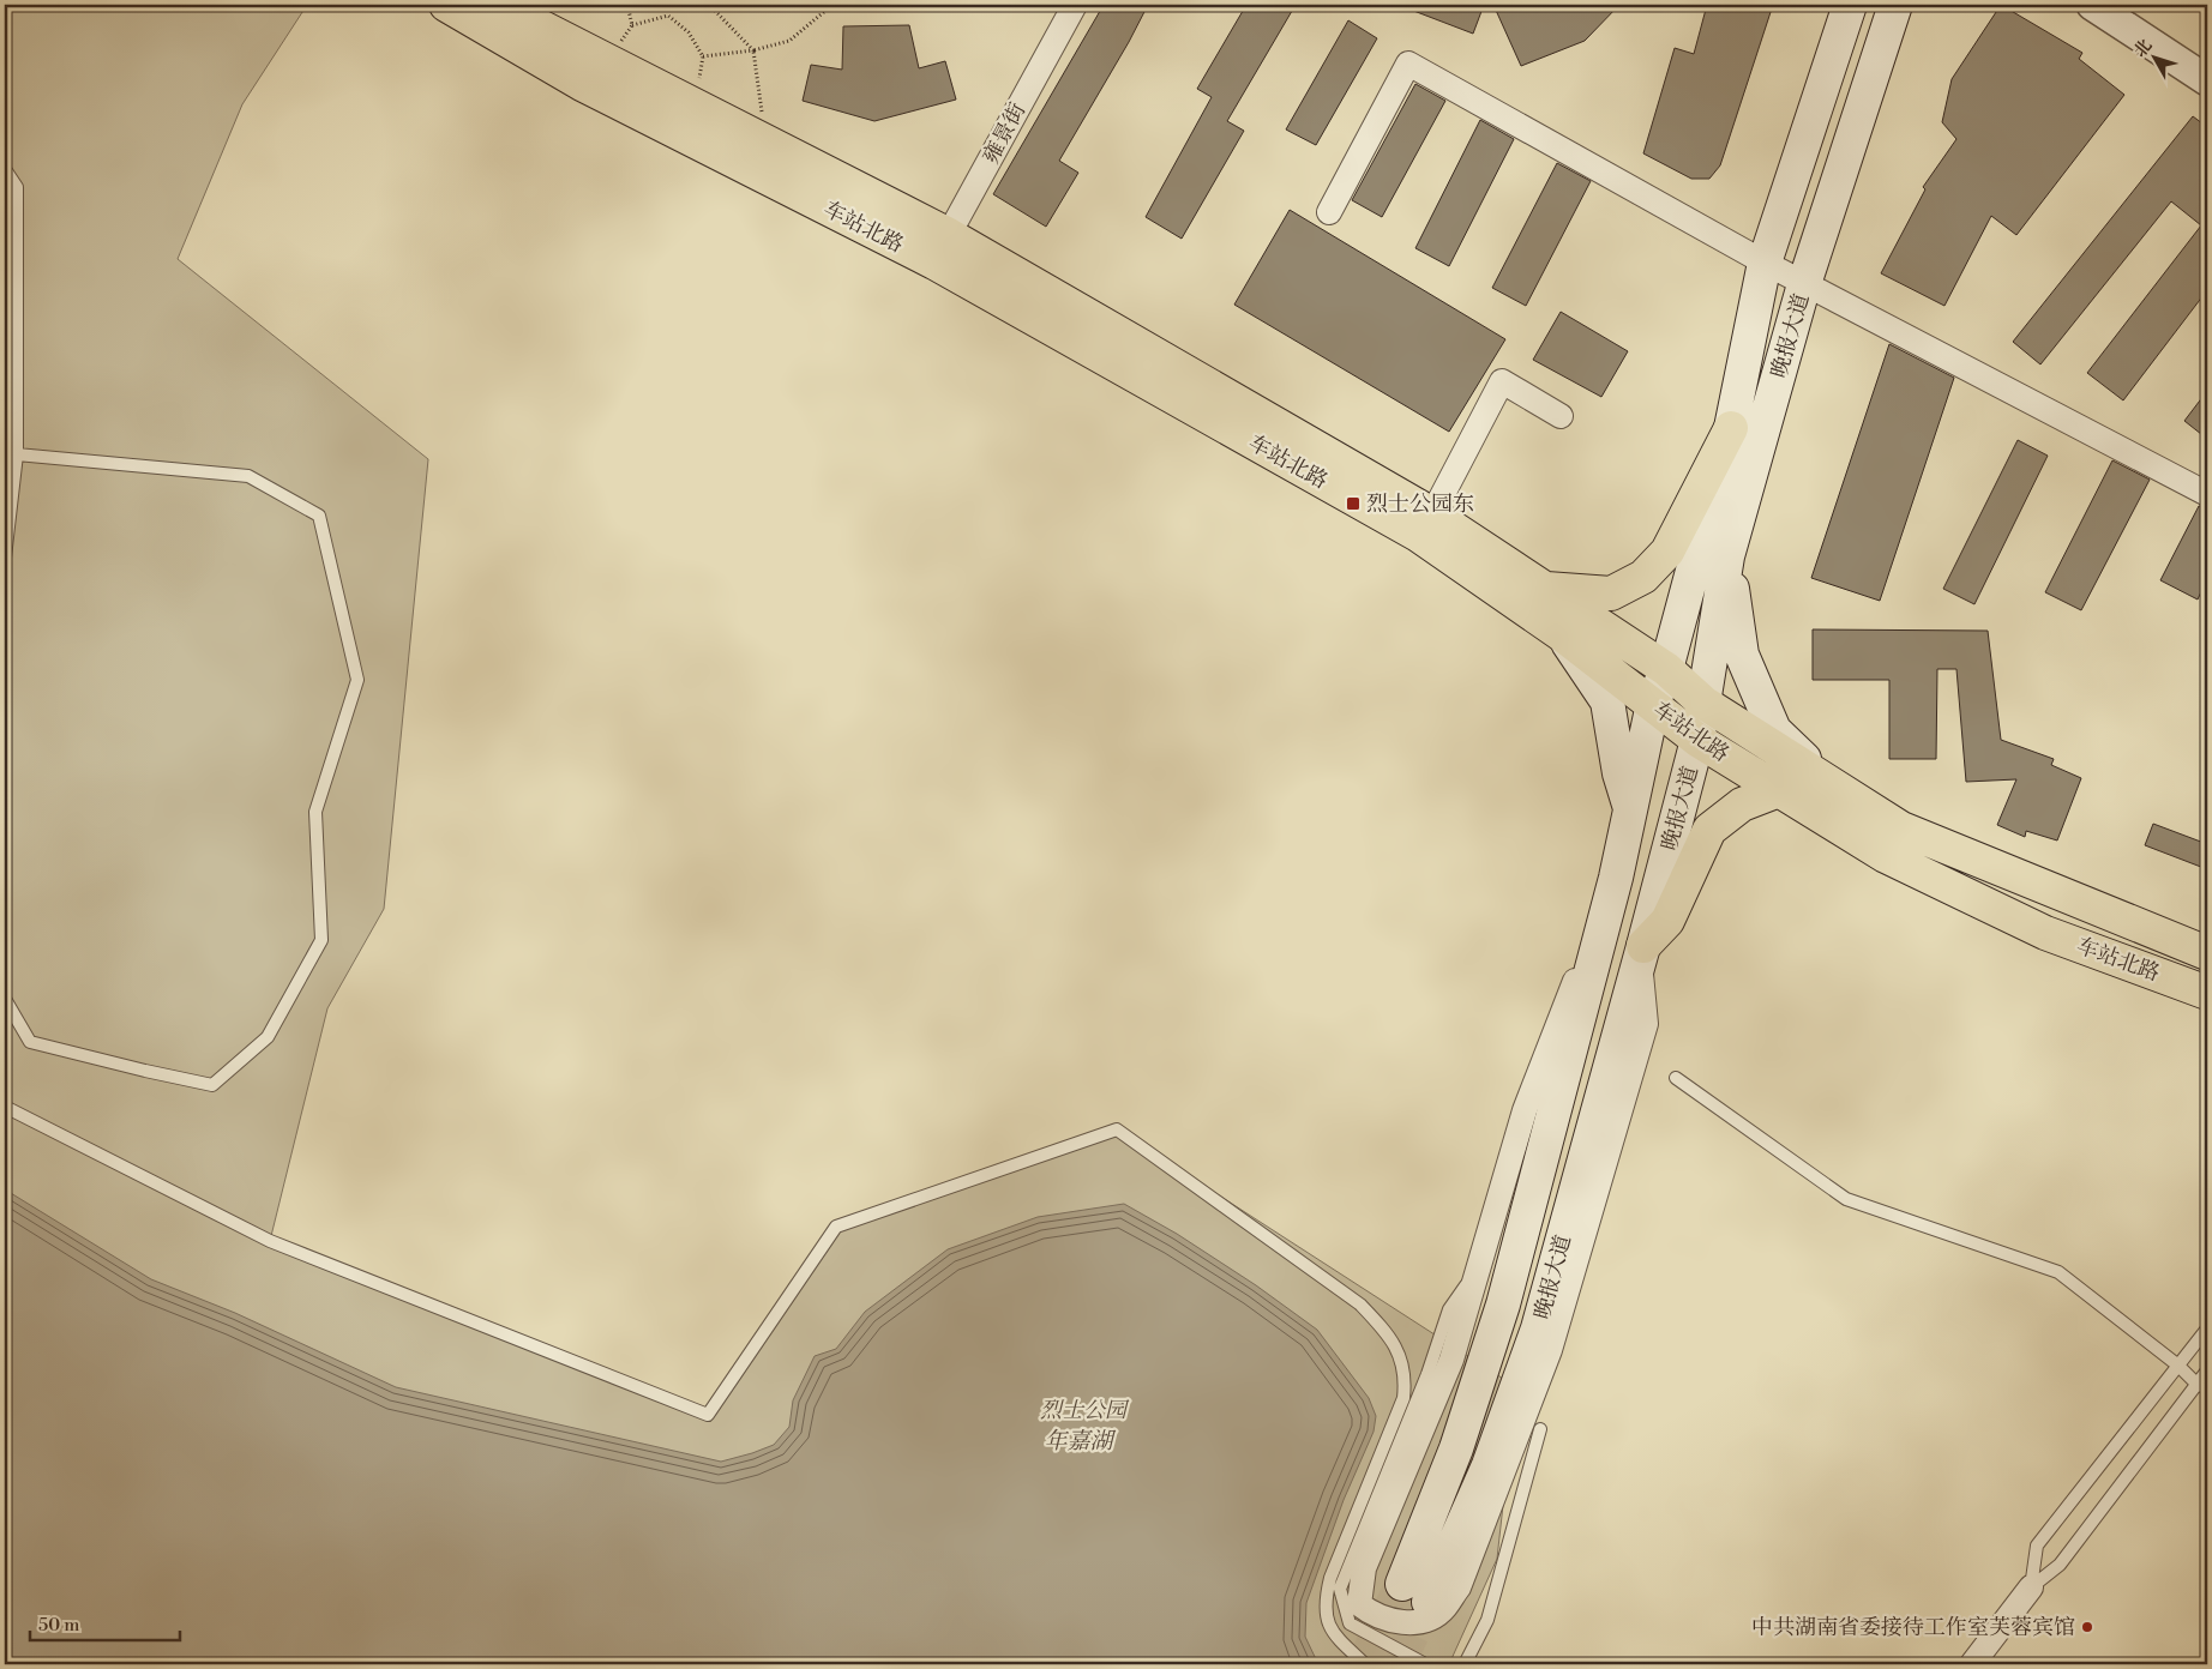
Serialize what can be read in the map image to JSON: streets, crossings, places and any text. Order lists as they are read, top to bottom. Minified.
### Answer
{"streets":{"main road":["车站北路","晚报大道"],"street":["雍景街"]},"crossings":[["雍景街","车站北路"],["车站北路","晚报大道"]],"water":["年嘉湖"],"parks":["烈士公园"],"places":{"transit":["烈士公园东"],"other":["中共湖南省委接待工作室芙蓉宾馆"]},"scale_bar":"50 m","north":"top left"}
